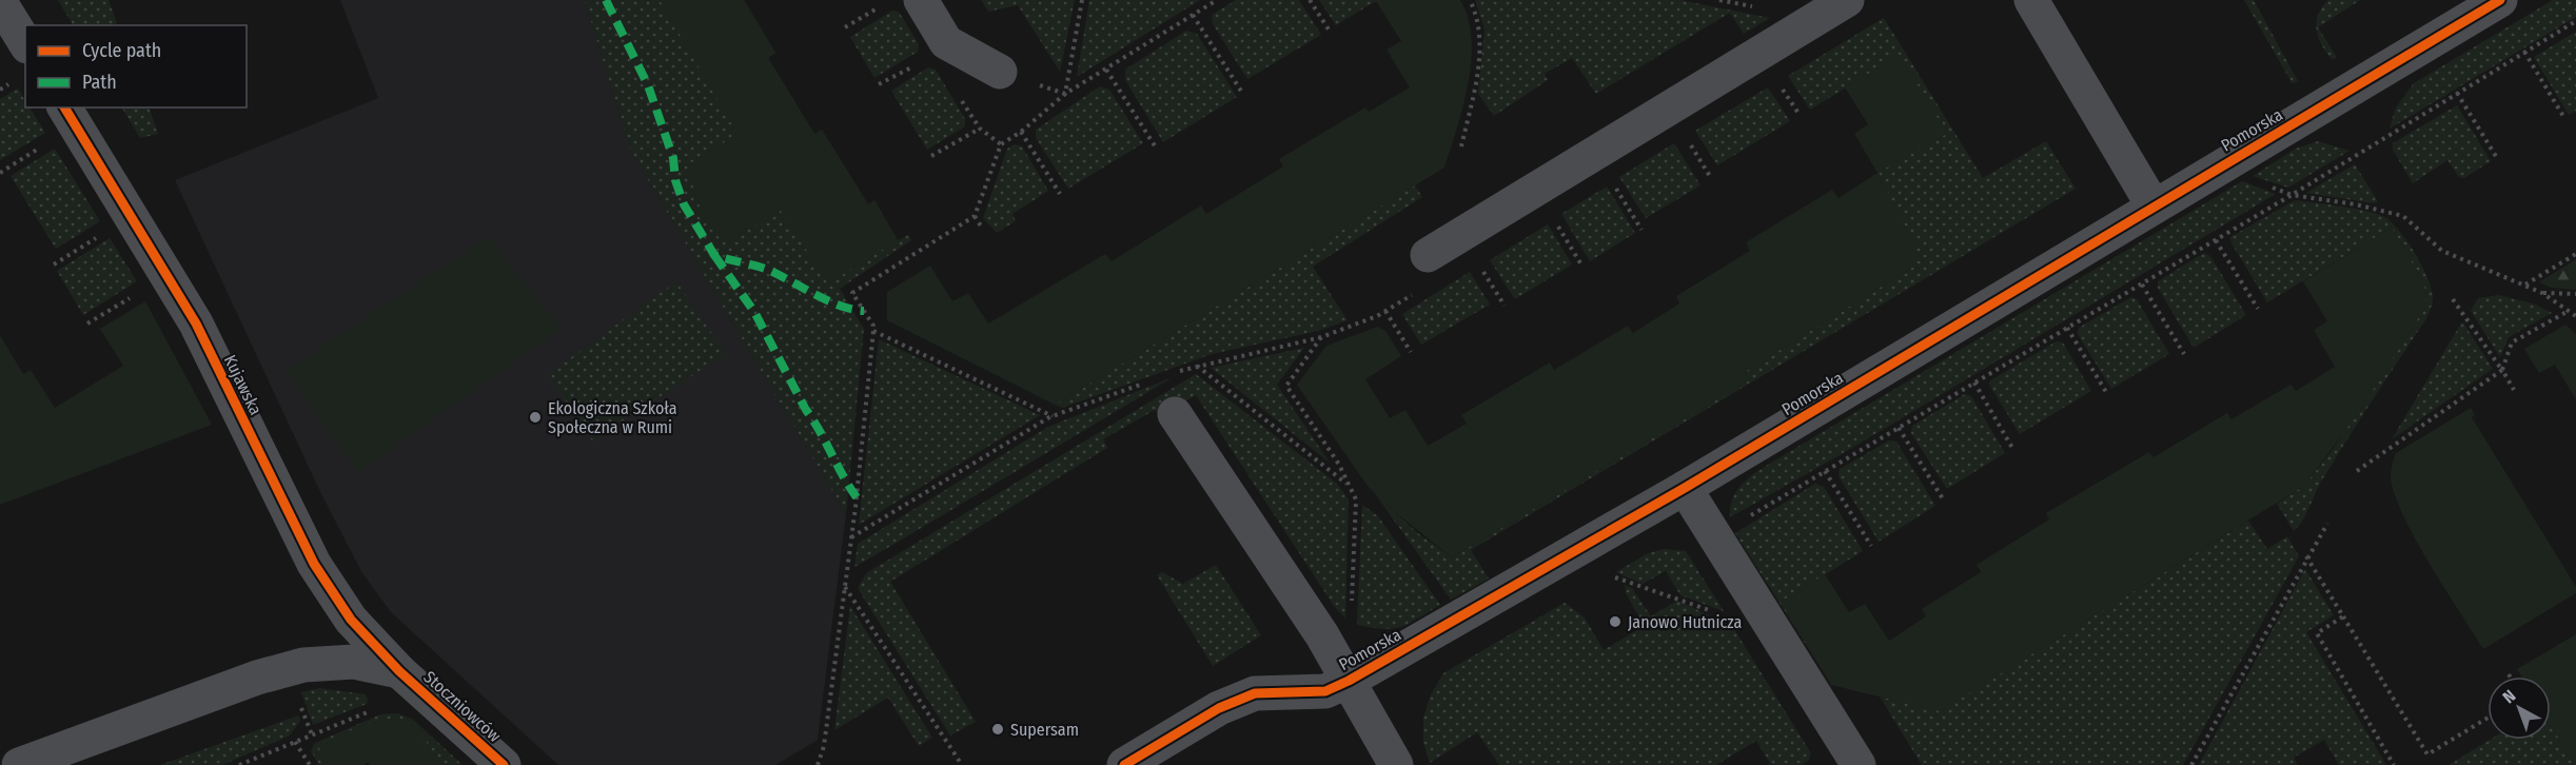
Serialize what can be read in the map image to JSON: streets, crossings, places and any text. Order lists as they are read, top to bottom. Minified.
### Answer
{"streets":{"street":["Pomorska","Kujawska","Stoczniowców"]},"crossings":[["Kujawska","Stoczniowców"]],"places":["Ekologiczna Szkoła Społeczna w Rumi","Janowo Hutnicza","Supersam"],"legend":["Cycle path","Path"],"north":"top left"}
